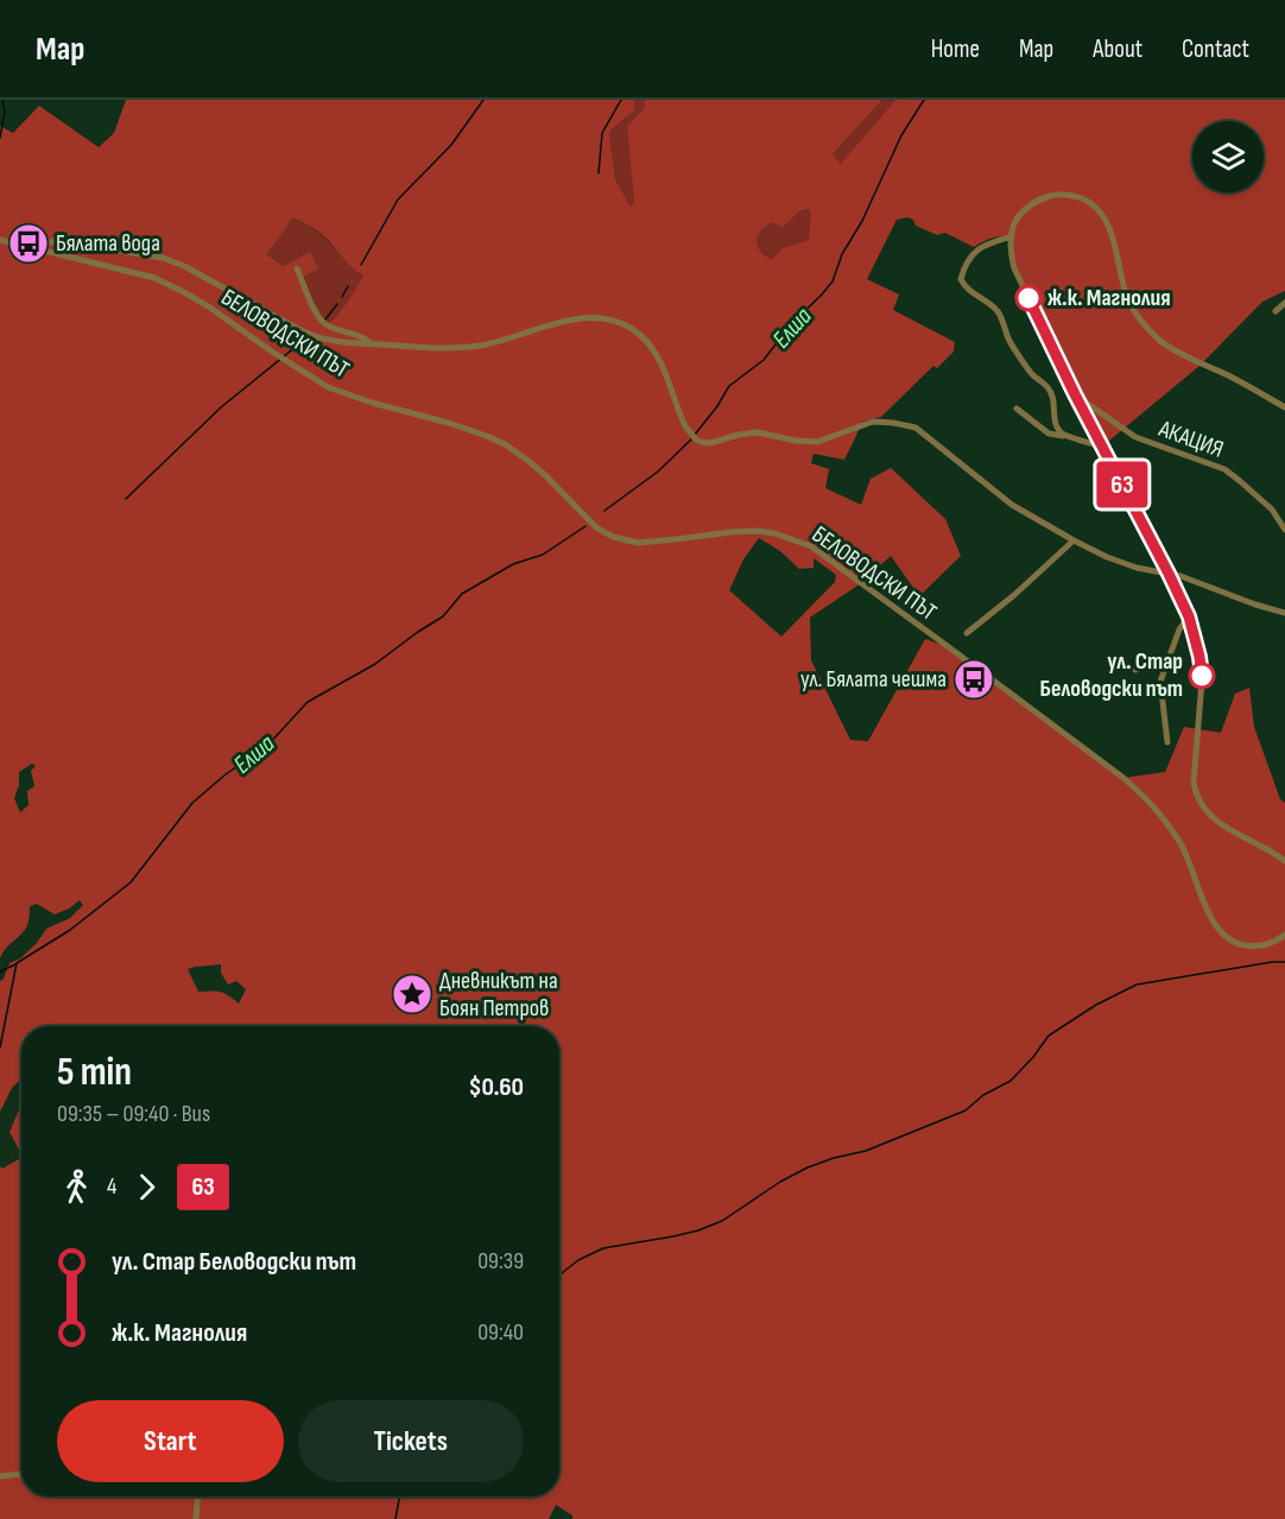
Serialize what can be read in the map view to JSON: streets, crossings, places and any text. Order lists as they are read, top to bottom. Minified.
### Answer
{"streets":{"street":["БЕЛОВОДСКИ ПЪТ","АКАЦИЯ"]},"water":["Елша"],"places":{"bus stop":["Бялата вода","ул. Бялата чешма"],"other":["ж.к. Магнолия","ул. Стар Беловодски път"],"place":["Дневникът на Боян Петров"]},"lines":["bus line 63"],"page":{"header":"Map","nav":["Home","Map","About","Contact"],"on_map":"63","heading":["5 min","09:35 – 09:40 · Bus","$0.60"],"legs":["4","63"],"list":[{"name":"ул. Стар Беловодски път","value":"09:39"},{"name":"ж.к. Магнолия","value":"09:40"}],"buttons":["Start","Tickets"]}}
